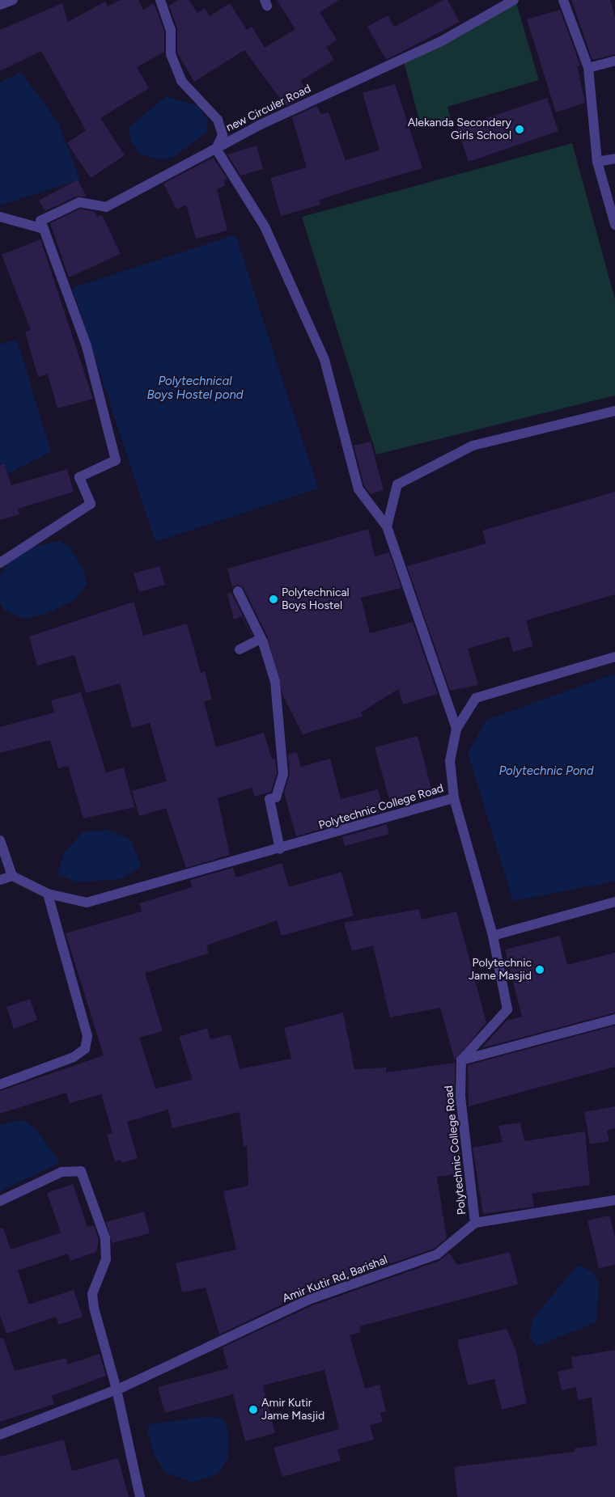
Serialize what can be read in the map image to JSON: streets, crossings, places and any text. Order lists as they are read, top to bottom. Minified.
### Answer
{"streets":{"street":["new Circuler Road","Polytechnic College Road","Amir Kutir Rd, Barishal"]},"crossings":[["Polytechnic College Road","Amir Kutir Rd, Barishal"]],"water":["Polytechnical Boys Hostel pond","Polytechnic Pond"],"places":["Alekanda Secondery Girls School","Polytechnical Boys Hostel","Polytechnic Jame Masjid","Amir Kutir Jame Masjid"]}
